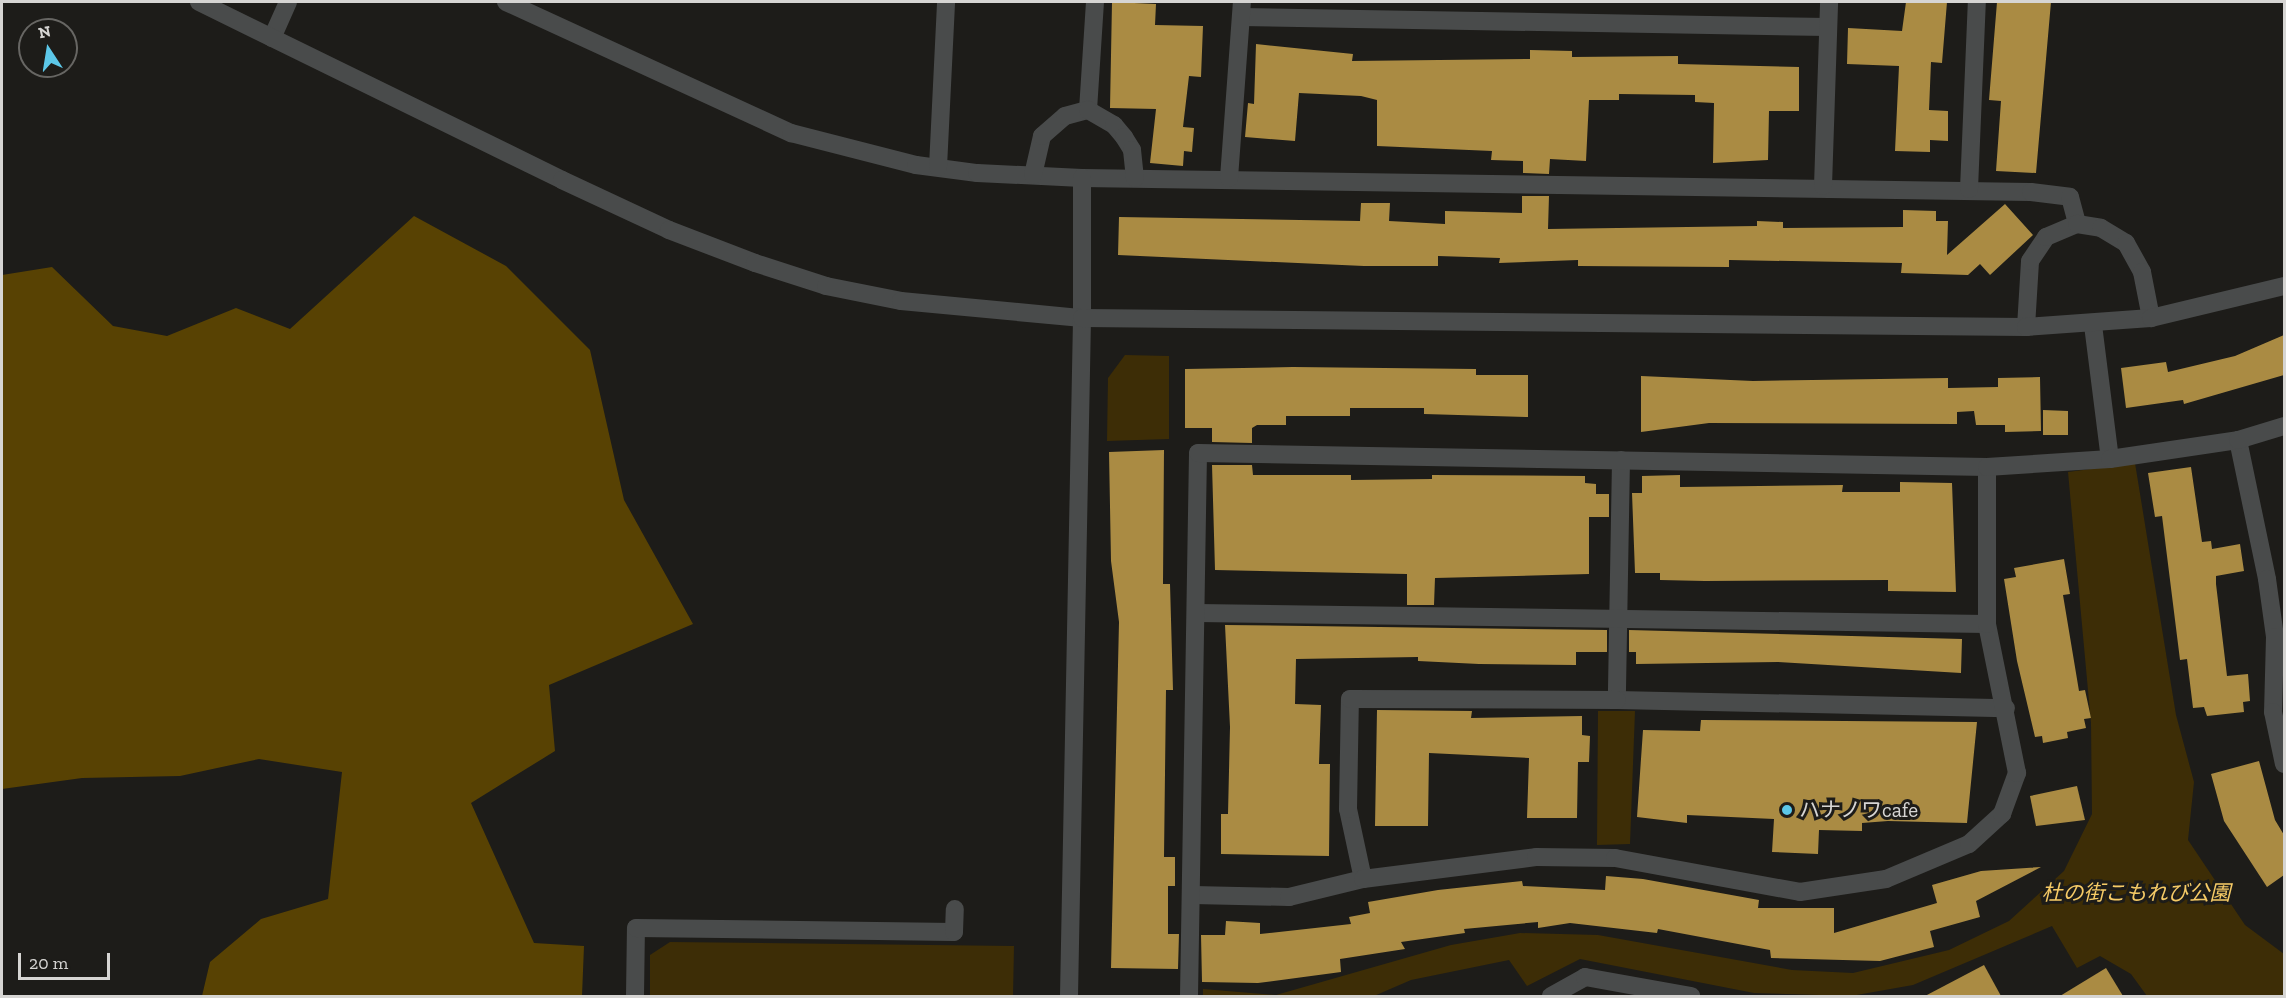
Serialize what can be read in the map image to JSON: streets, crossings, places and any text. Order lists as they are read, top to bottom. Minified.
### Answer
{"parks":["杜の街こもれび公園"],"places":["ハナノワcafe"],"scale_bar":"20 m","north":"top"}
